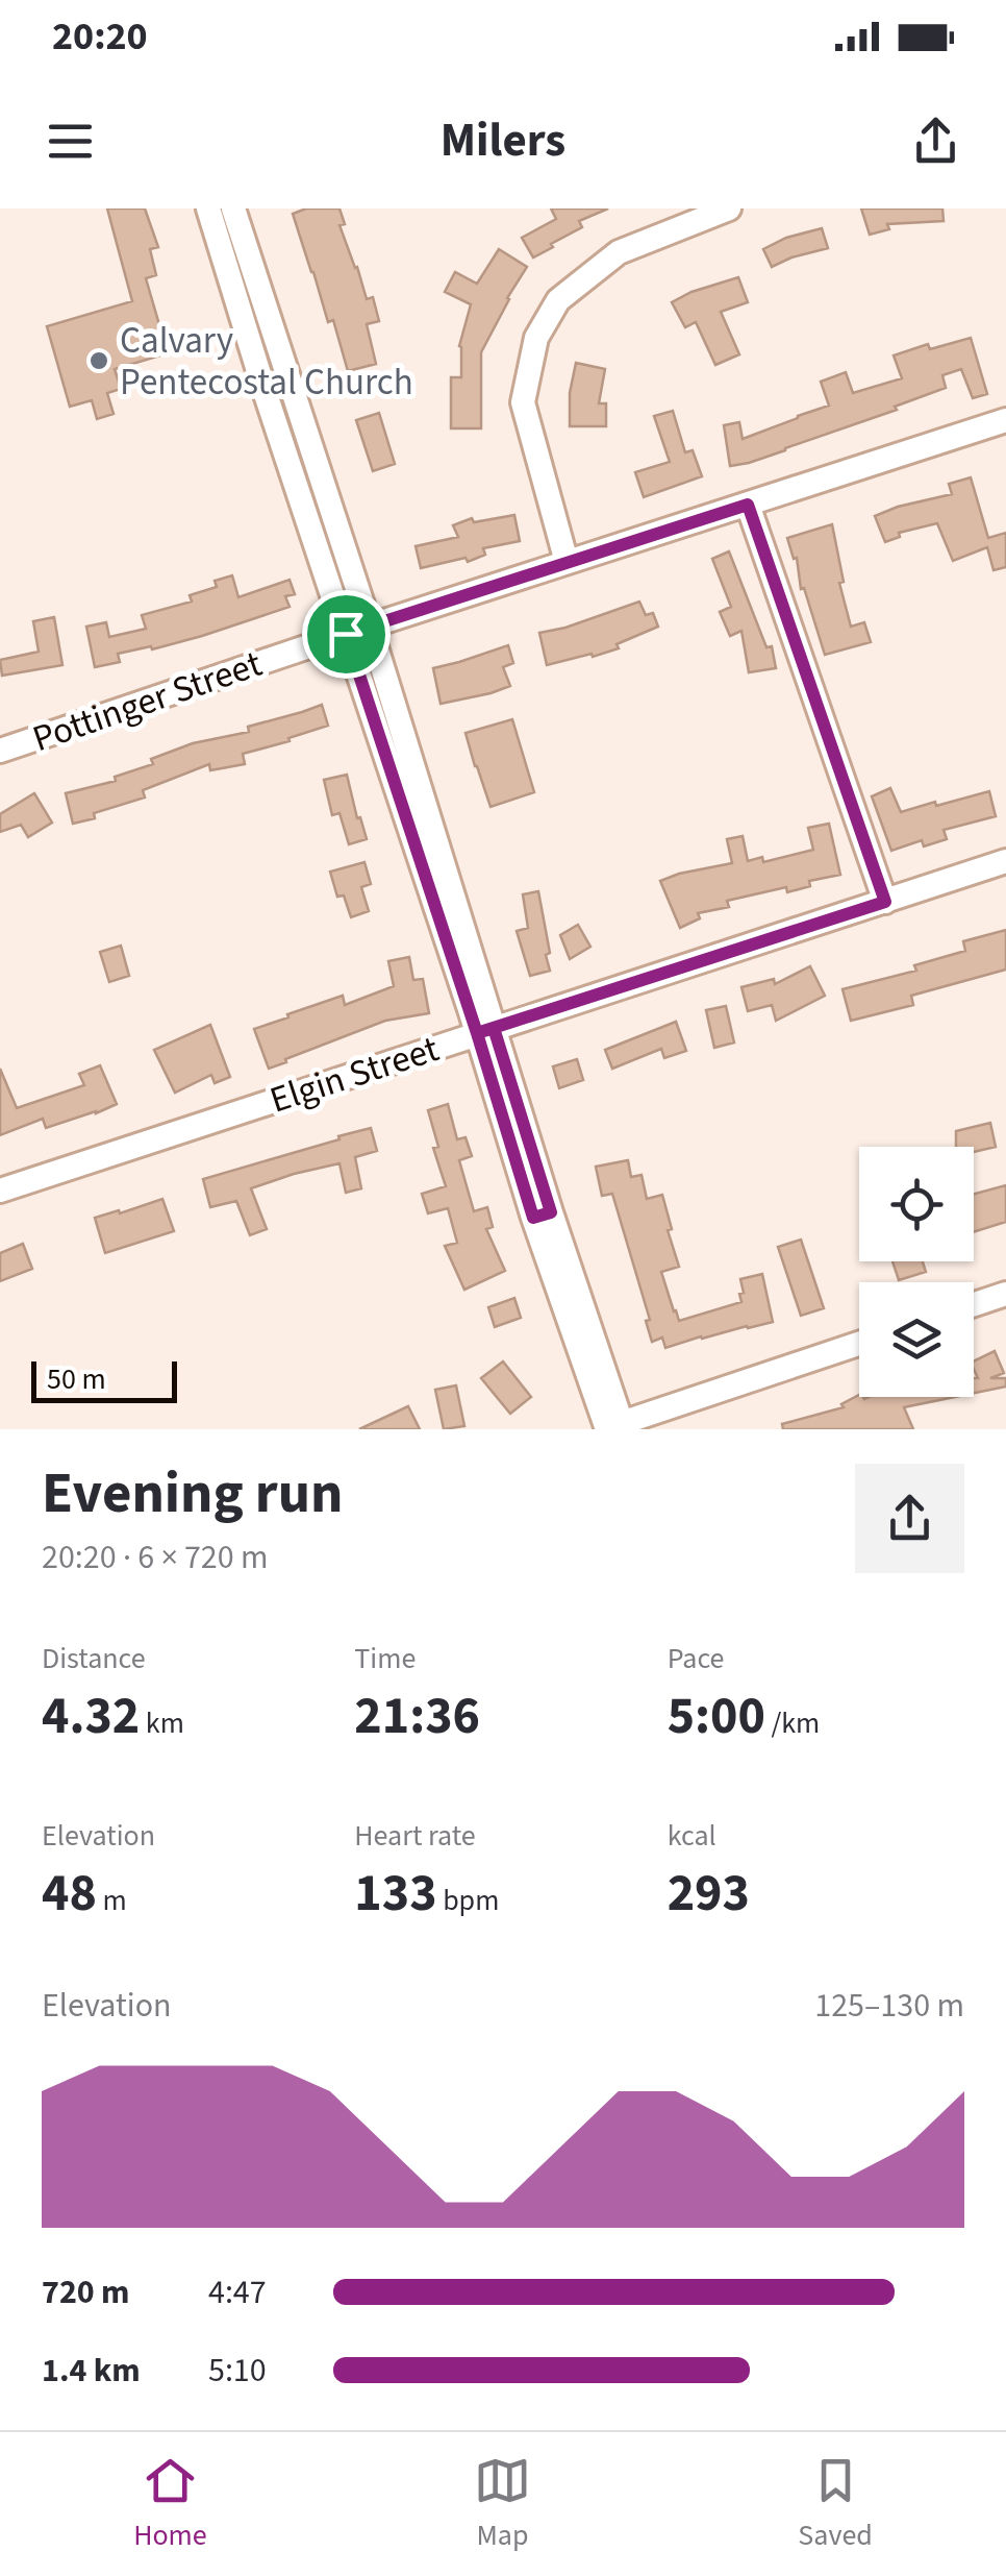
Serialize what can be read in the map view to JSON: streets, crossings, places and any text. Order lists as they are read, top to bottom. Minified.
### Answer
{"streets":{"street":["Pottinger Street","Elgin Street"]},"places":["Calvary Pentecostal Church"],"scale_bar":"50 m","page":{"status":"20:20","header":"Milers","scale":"50 m","heading":["Evening run","20:20 · 6 × 720 m"],"stats":[["Distance","4.32 km"],["Time","21:36"],["Pace","5:00 /km"],["Elevation","48 m"],["Heart rate","133 bpm"],["kcal","293"]],"chart":["Elevation","125–130 m"],"list":[{"name":"720 m","note":"4:47"},{"name":"1.4 km","note":"5:10"}],"tabs":["Home","Map","Saved"]}}
